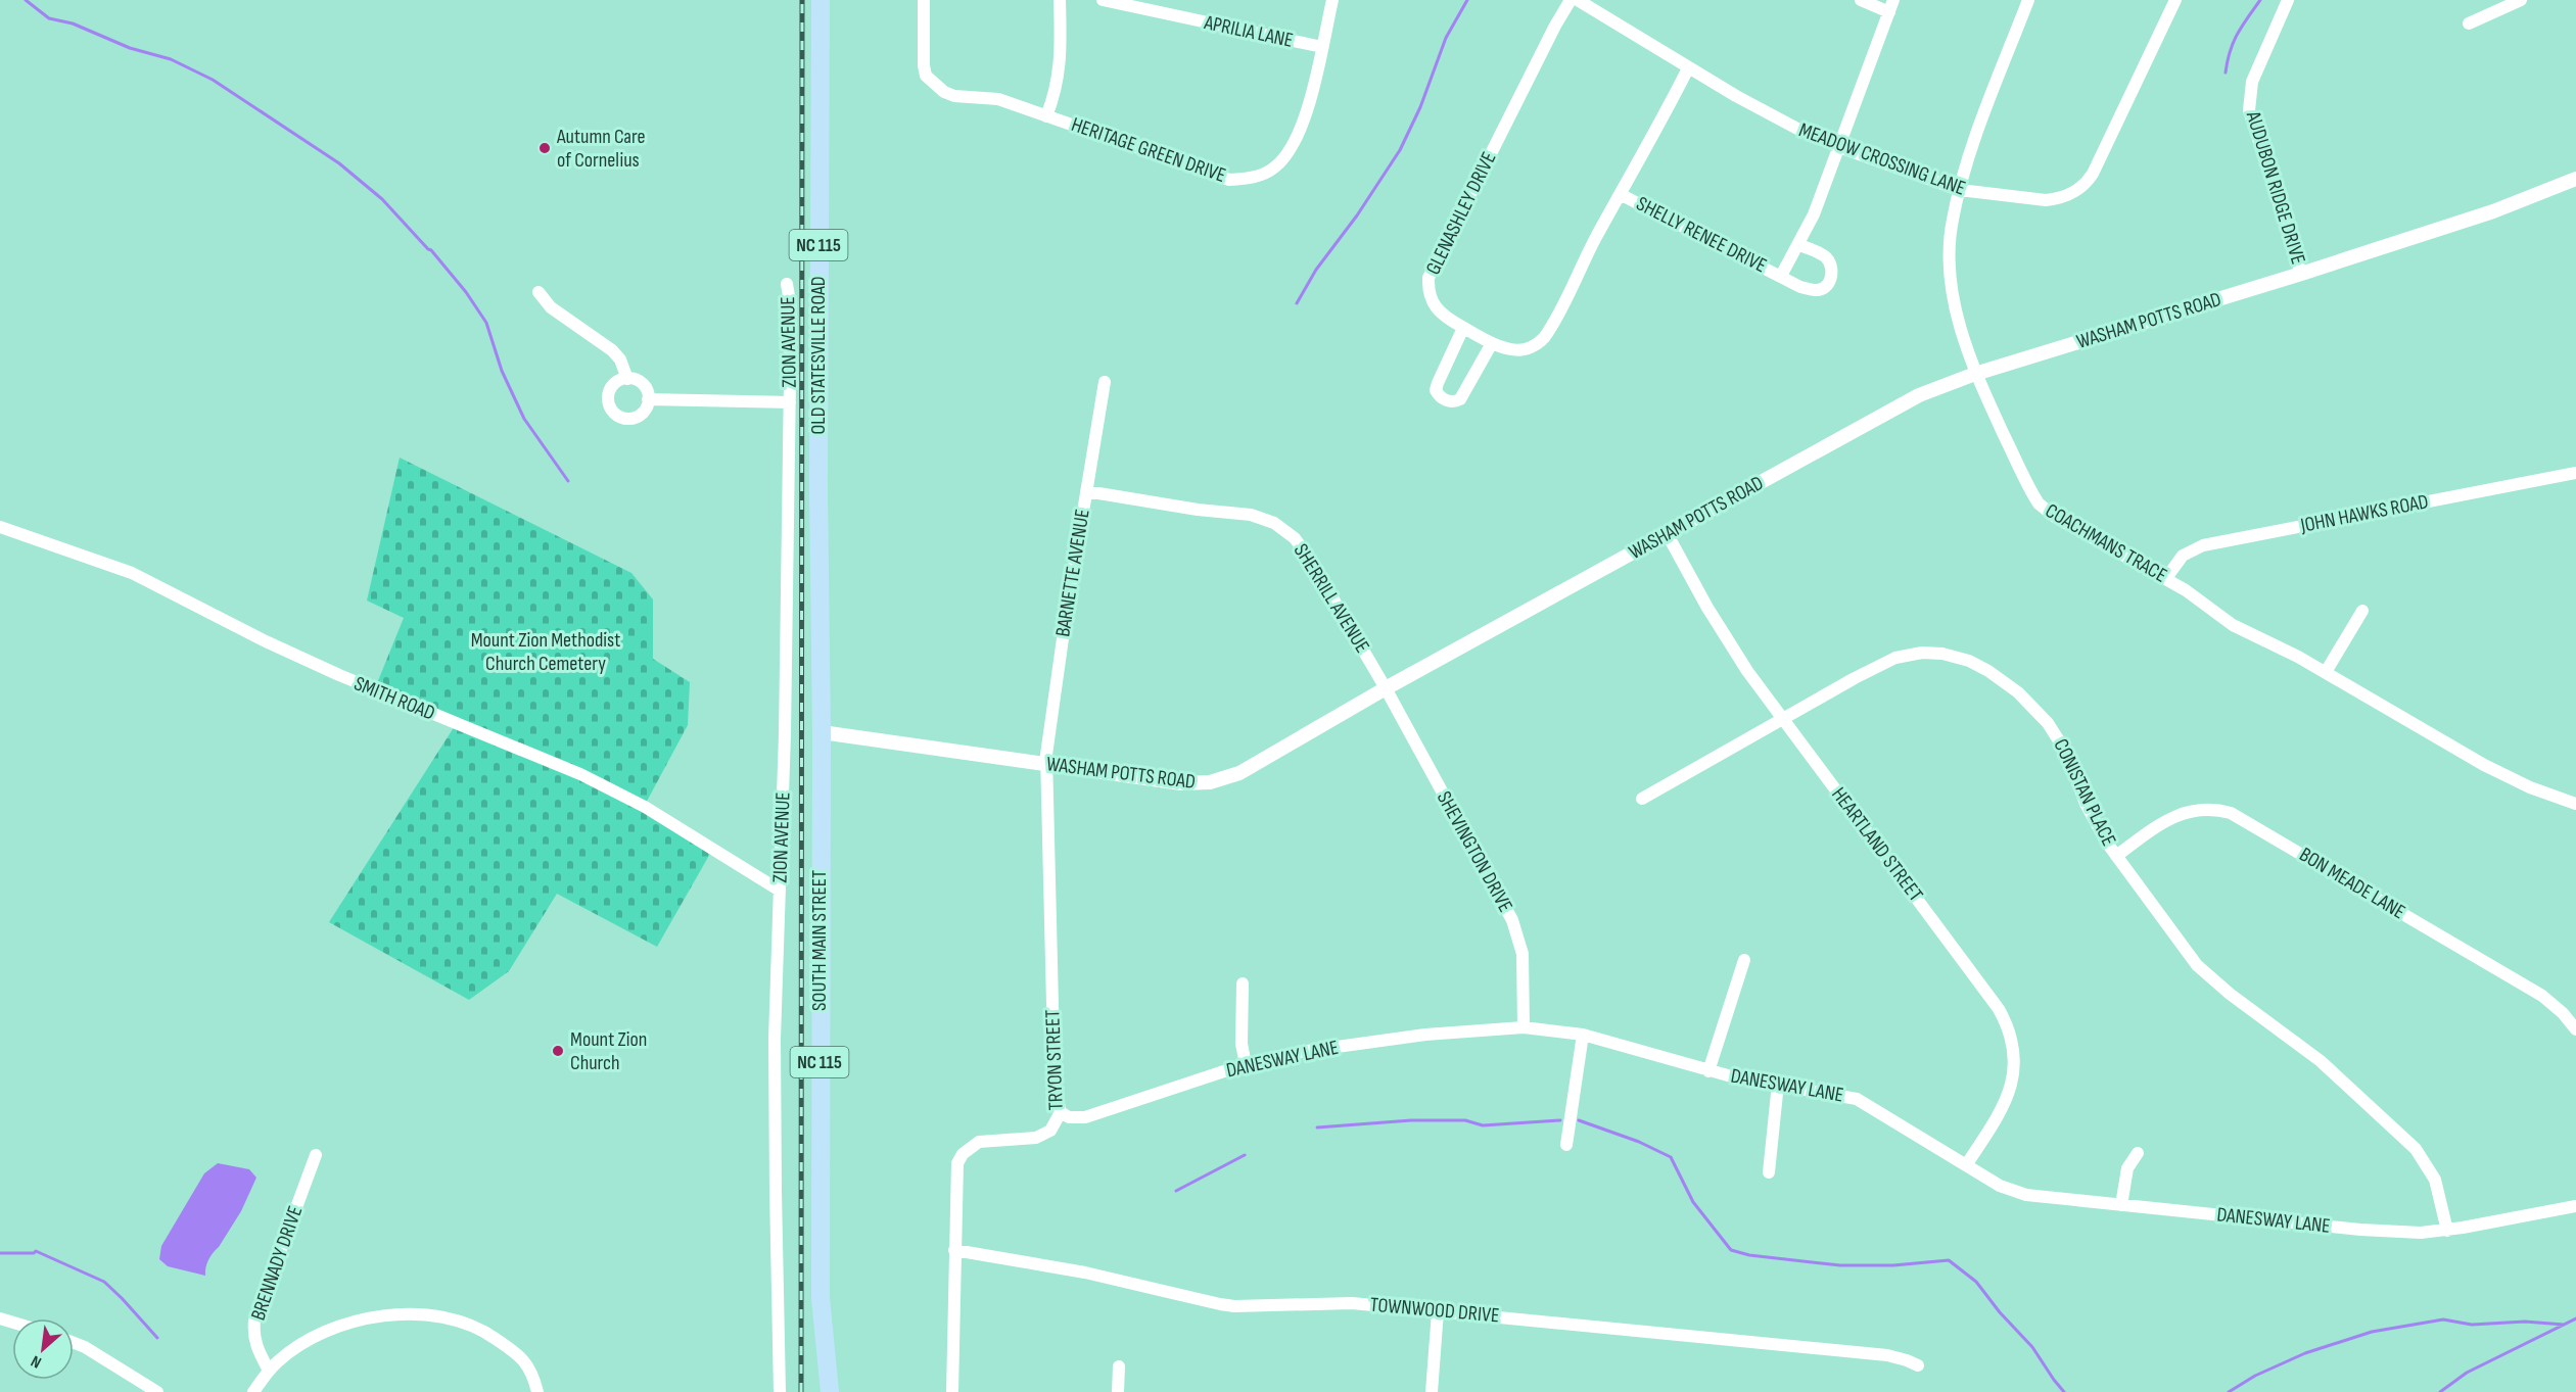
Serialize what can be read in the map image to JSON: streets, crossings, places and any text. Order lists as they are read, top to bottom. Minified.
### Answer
{"streets":{"main road":["NC 115","OLD STATESVILLE ROAD","SOUTH MAIN STREET"],"street":["APRILIA LANE","HERITAGE GREEN DRIVE","MEADOW CROSSING LANE","AUDUBON RIDGE DRIVE","GLENASHLEY DRIVE","SHELLY RENEE DRIVE","WASHAM POTTS ROAD","ZION AVENUE","JOHN HAWKS ROAD","COACHMANS TRACE","BARNETTE AVENUE","SHERRILL AVENUE","SMITH ROAD","CONISTAN PLACE","HEARTLAND STREET","SHEVINGTON DRIVE","BON MEADE LANE","DANESWAY LANE","TRYON STREET","BRENNADY DRIVE","TOWNWOOD DRIVE"]},"crossings":[["APRILIA LANE","HERITAGE GREEN DRIVE"],["MEADOW CROSSING LANE","GLENASHLEY DRIVE"],["MEADOW CROSSING LANE","COACHMANS TRACE"],["AUDUBON RIDGE DRIVE","WASHAM POTTS ROAD"],["GLENASHLEY DRIVE","SHELLY RENEE DRIVE"],["WASHAM POTTS ROAD","COACHMANS TRACE"],["WASHAM POTTS ROAD","BARNETTE AVENUE"],["WASHAM POTTS ROAD","SHERRILL AVENUE"],["WASHAM POTTS ROAD","HEARTLAND STREET"],["WASHAM POTTS ROAD","SHEVINGTON DRIVE"],["WASHAM POTTS ROAD","SOUTH MAIN STREET"],["WASHAM POTTS ROAD","TRYON STREET"],["ZION AVENUE","SMITH ROAD"],["OLD STATESVILLE ROAD","SOUTH MAIN STREET"],["JOHN HAWKS ROAD","COACHMANS TRACE"],["BARNETTE AVENUE","SHERRILL AVENUE"],["BARNETTE AVENUE","TRYON STREET"],["SHERRILL AVENUE","SHEVINGTON DRIVE"],["CONISTAN PLACE","HEARTLAND STREET"],["CONISTAN PLACE","BON MEADE LANE"],["CONISTAN PLACE","DANESWAY LANE"],["HEARTLAND STREET","DANESWAY LANE"],["SHEVINGTON DRIVE","DANESWAY LANE"],["DANESWAY LANE","TRYON STREET"],["TRYON STREET","TOWNWOOD DRIVE"]],"parks":["Mount Zion Methodist Church Cemetery"],"places":["Autumn Care of Cornelius","Mount Zion Church"],"north":"bottom left"}
